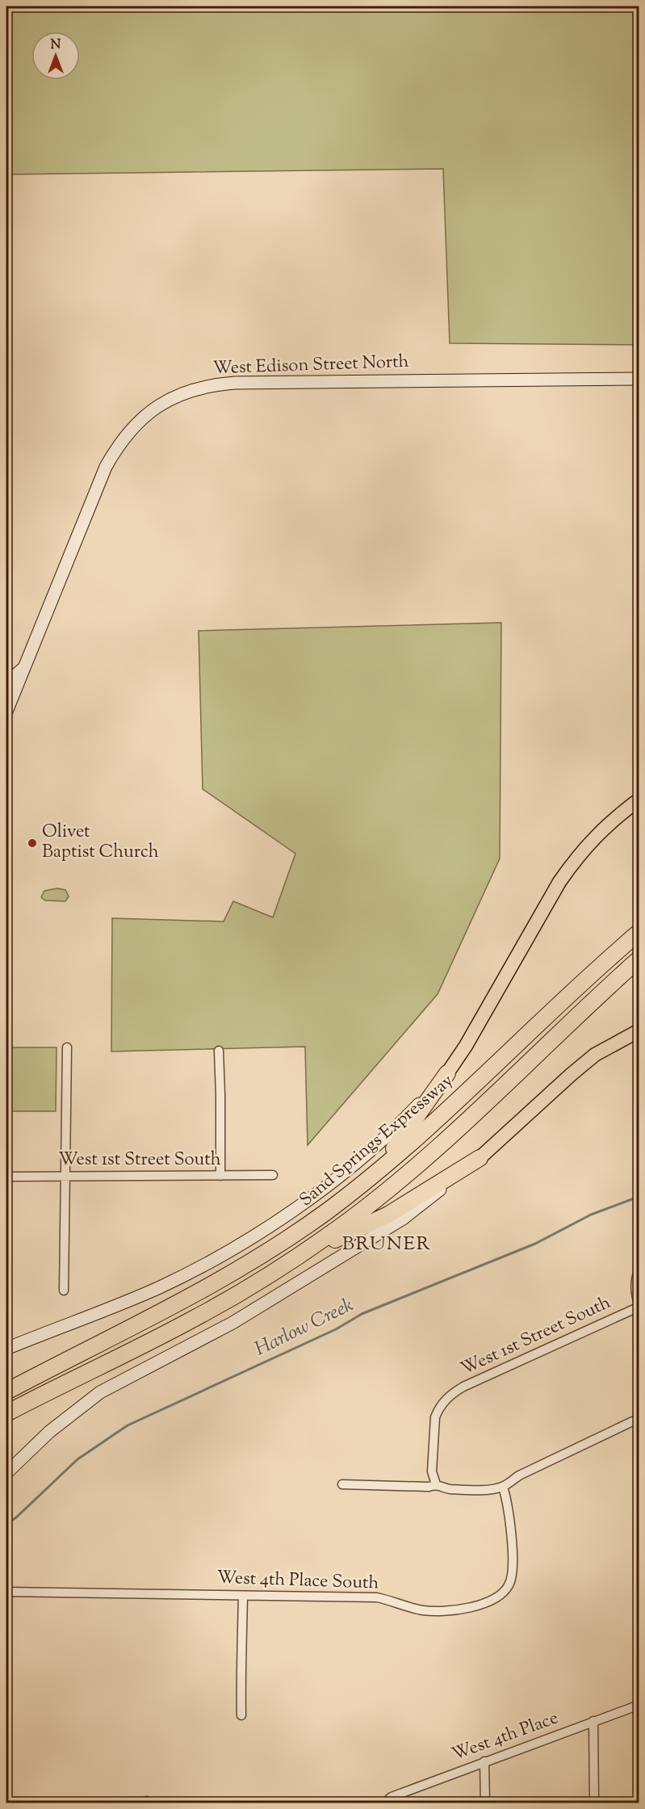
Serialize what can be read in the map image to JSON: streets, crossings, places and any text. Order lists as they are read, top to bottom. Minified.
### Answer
{"streets":{"highway":["Sand Springs Expressway"],"main road":["West Edison Street North"],"street":["West 1st Street South","West 4th Place South","West 4th Place"]},"districts":["BRUNER"],"water":["Harlow Creek"],"places":["Olivet Baptist Church"],"north":"top"}
